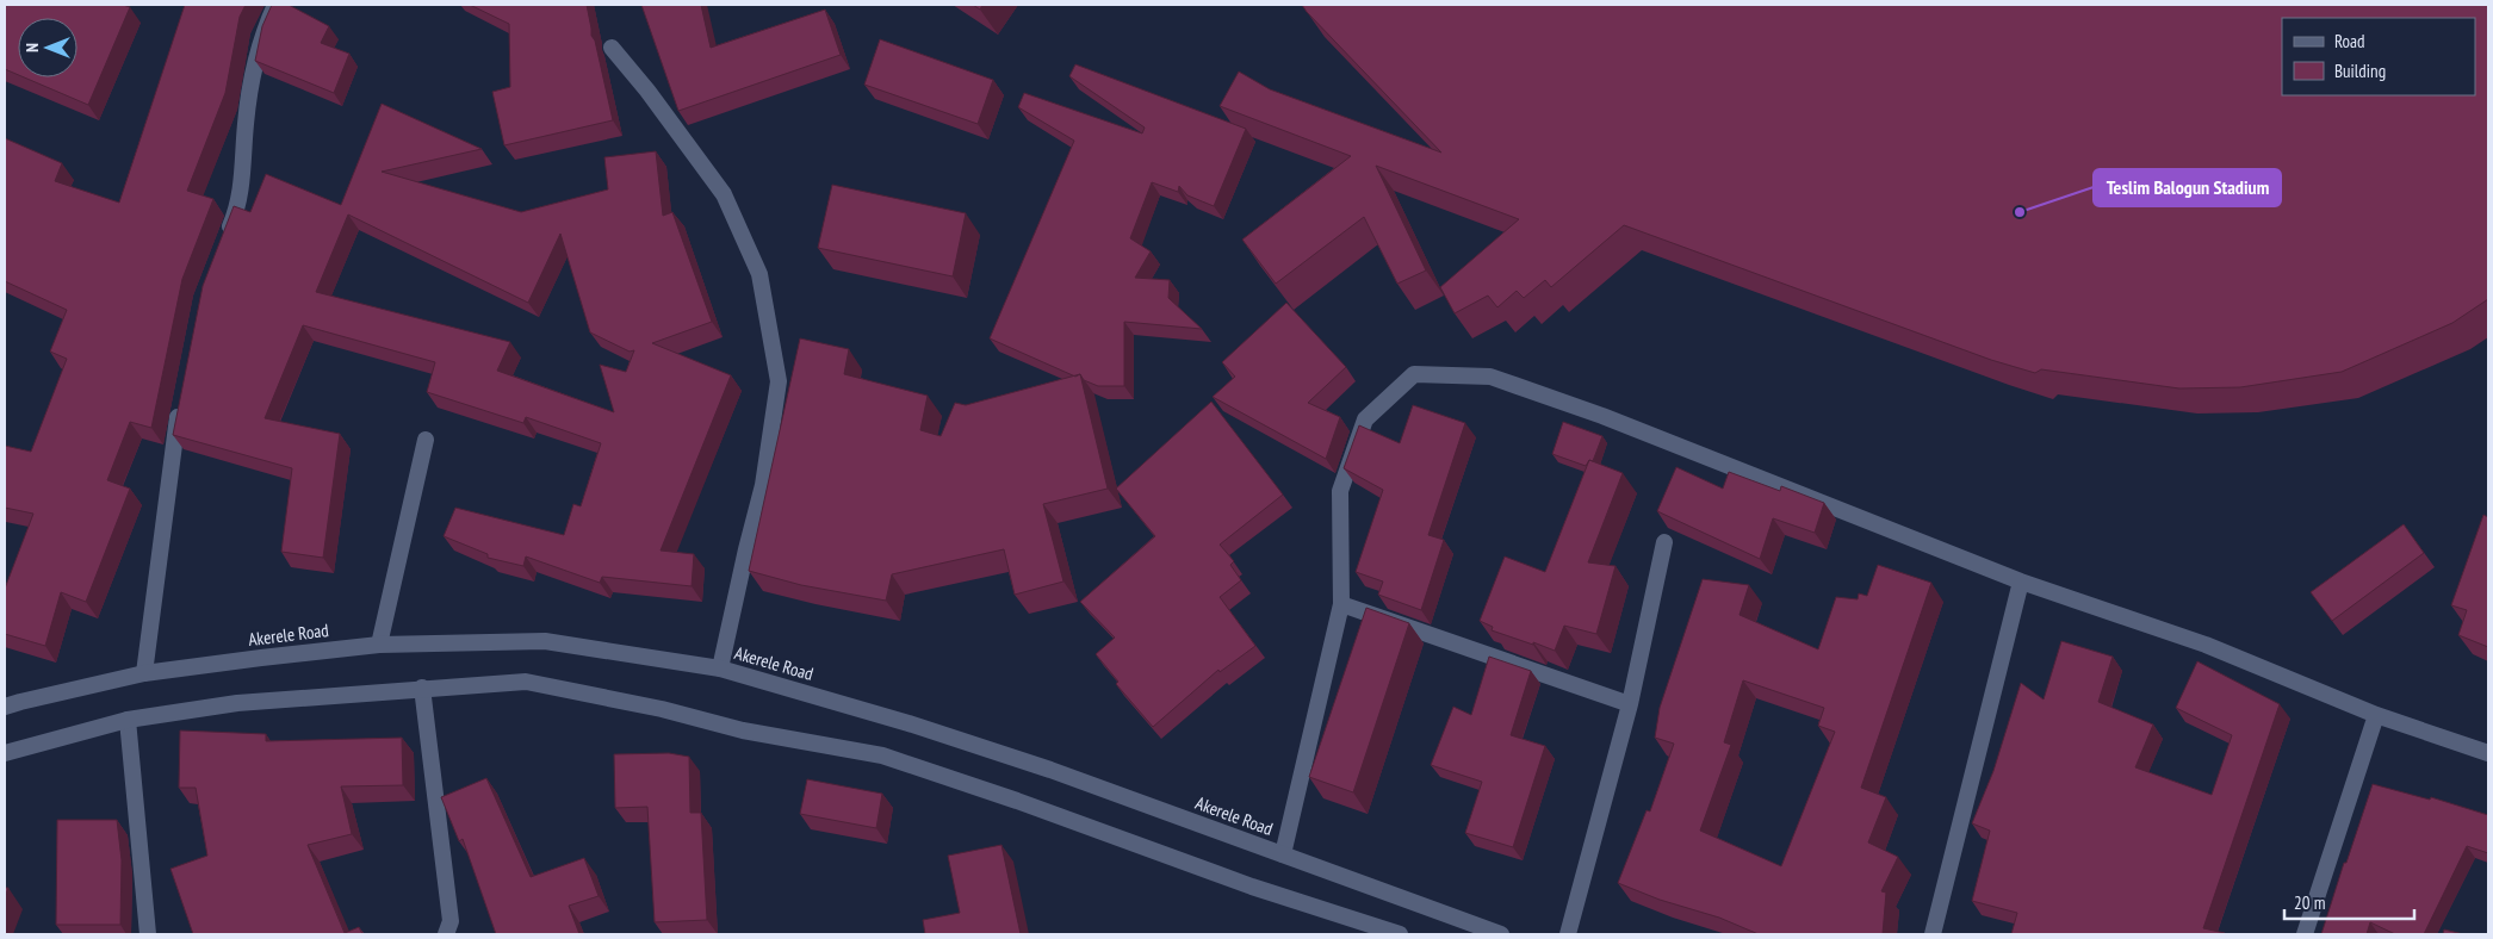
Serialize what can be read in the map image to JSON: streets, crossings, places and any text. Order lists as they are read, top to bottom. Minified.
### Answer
{"streets":{"street":["Akerele Road"]},"places":["Teslim Balogun Stadium"],"legend":["Road","Building"],"scale_bar":"20 m","north":"left"}
